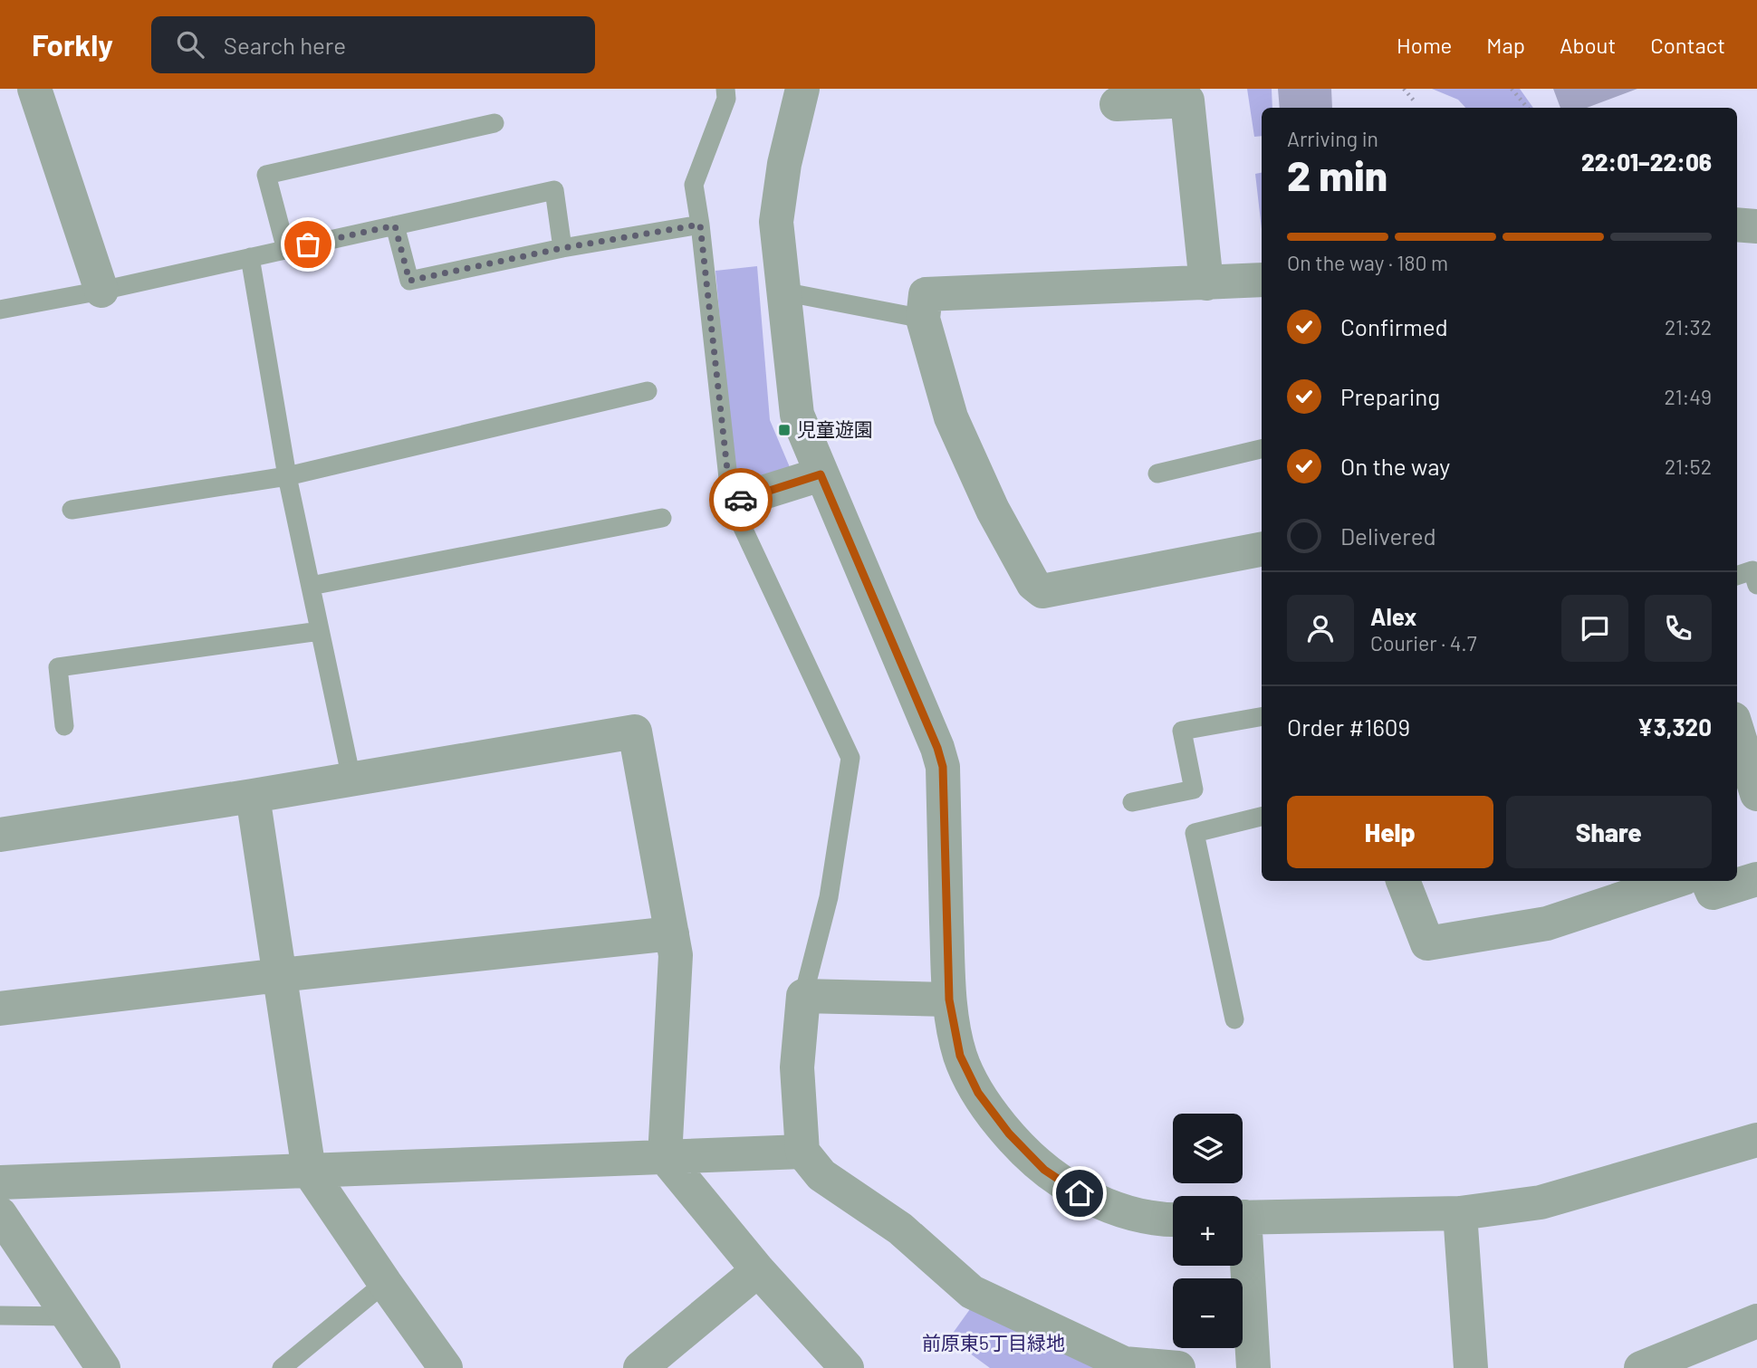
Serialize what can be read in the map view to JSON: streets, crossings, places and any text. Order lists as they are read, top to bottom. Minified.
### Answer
{"parks":["前原東5丁目緑地"],"places":{"transit":["児童遊園"]},"page":{"header":"Forkly","search":"Search here","nav":["Home","Map","About","Contact"],"heading":["2 min","Arriving in","22:01–22:06"],"panel":["Alex","Courier · 4.7","Order #1609","¥3,320"],"bar":"On the way · 180 m","list":[["Confirmed","21:32"],["Preparing","21:49"],["On the way","21:52"],"Delivered"],"buttons":["Help","Share"],"map_buttons":["+","−"]}}
